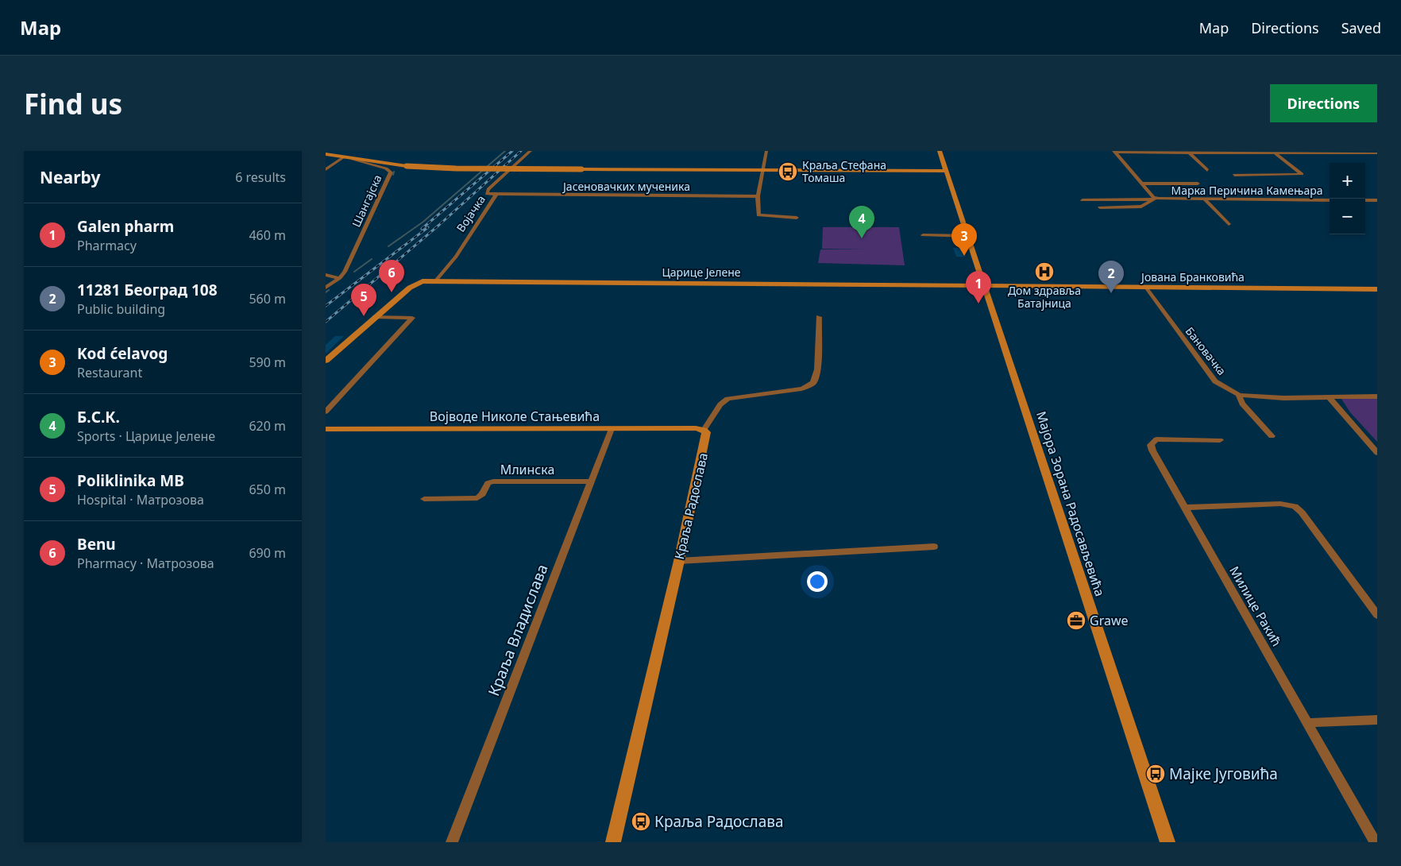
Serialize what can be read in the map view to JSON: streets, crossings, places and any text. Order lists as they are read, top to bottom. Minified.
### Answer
{"streets":{"main road":["Шангајска","Царице Јелене","Јована Бранковића","Војводе Николе Стањевића","Мајора Зорана Радосављевића","Краља Радослава"],"street":["Јасеновачких мученика","Марка Перичина Камењара","Војачка","Бановачка","Млинска","Милице Ракић","Краља Владислава"]},"crossings":[["Јасеновачких мученика","Војачка"],["Војачка","Царице Јелене"],["Царице Јелене","Јована Бранковића"],["Царице Јелене","Мајора Зорана Радосављевића"],["Јована Бранковића","Бановачка"],["Јована Бранковића","Мајора Зорана Радосављевића"],["Војводе Николе Стањевића","Краља Радослава"],["Војводе Николе Стањевића","Краља Владислава"],["Млинска","Краља Владислава"]],"places":{"bus stop":["Краља Стефана Томаша","Мајке Југовића","Краља Радослава"],"hospital":["Дом здравља Батајница"],"office":["Grawe"]},"page":{"header":"Map","nav":["Map","Directions","Saved"],"buttons":"Directions","title":"Find us","heading":["Nearby","6 results"],"map_buttons":["+","−"],"list":[{"mark":"1","name":"Galen pharm","note":"Pharmacy","value":"460 m"},{"mark":"2","name":"11281 Београд 108","note":"Public building","value":"560 m"},{"mark":"3","name":"Kod ćelavog","note":"Restaurant","value":"590 m"},{"mark":"4","name":"Б.С.К.","note":"Sports · Царице Јелене","value":"620 m"},{"mark":"5","name":"Poliklinika MB","note":"Hospital · Матрозова","value":"650 m"},{"mark":"6","name":"Benu","note":"Pharmacy · Матрозова","value":"690 m"}],"pins":["4","3","6","2","1","5"]}}
